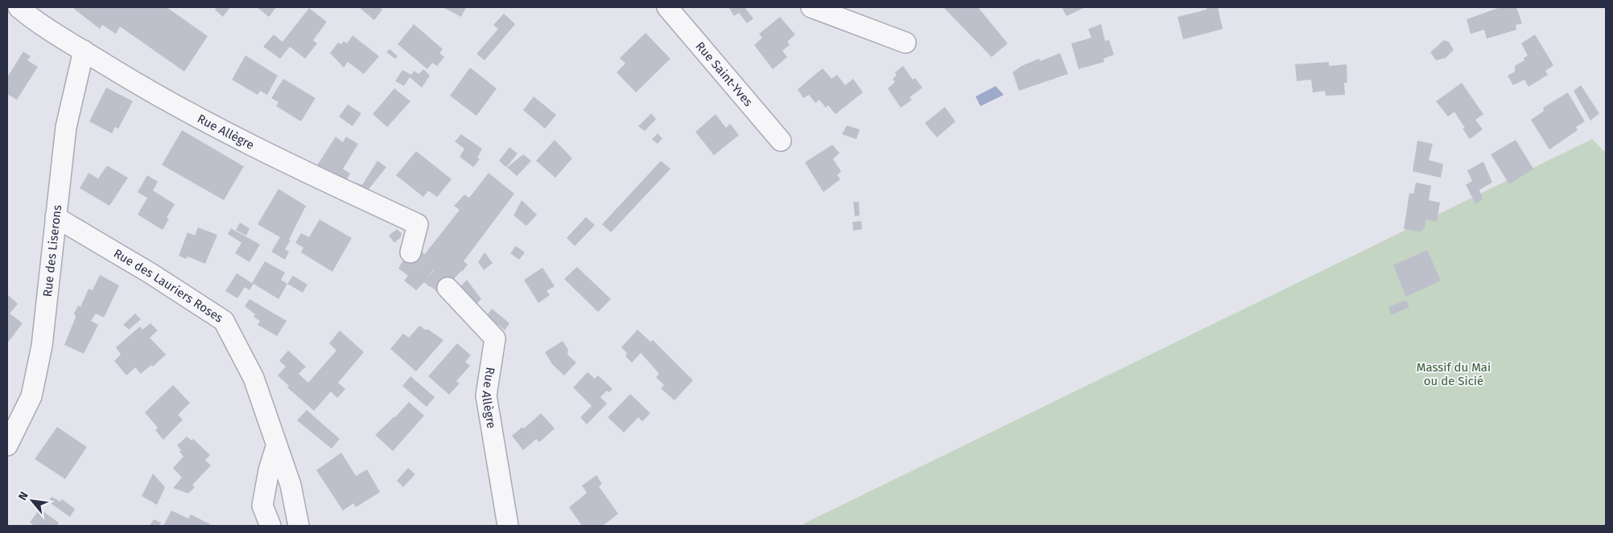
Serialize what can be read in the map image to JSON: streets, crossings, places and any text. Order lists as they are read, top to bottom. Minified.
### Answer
{"streets":{"street":["Rue Saint-Yves","Rue Allègre","Rue des Liserons","Rue des Lauriers Roses"]},"crossings":[["Rue Allègre","Rue des Liserons"],["Rue des Liserons","Rue des Lauriers Roses"]],"parks":["Massif du Mai ou de Sicié"],"north":"top left"}
